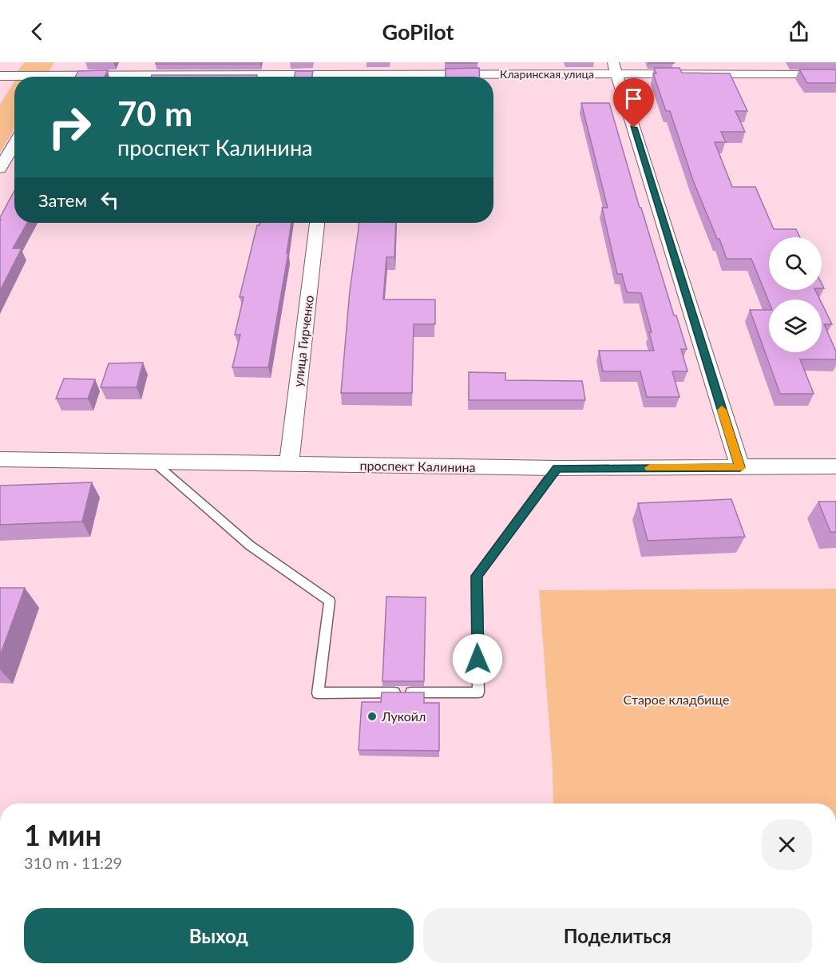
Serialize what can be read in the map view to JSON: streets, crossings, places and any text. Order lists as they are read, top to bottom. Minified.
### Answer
{"streets":{"street":["Кларинская улица","улица Гирченко","проспект Калинина"]},"crossings":[["улица Гирченко","проспект Калинина"]],"parks":["Старое кладбище"],"places":["Лукойл"],"page":{"header":"GoPilot","turn":["70 m","проспект Калинина"],"then":"Затем","heading":["1 мин","310 m · 11:29"],"buttons":["Выход","Поделиться"]}}
